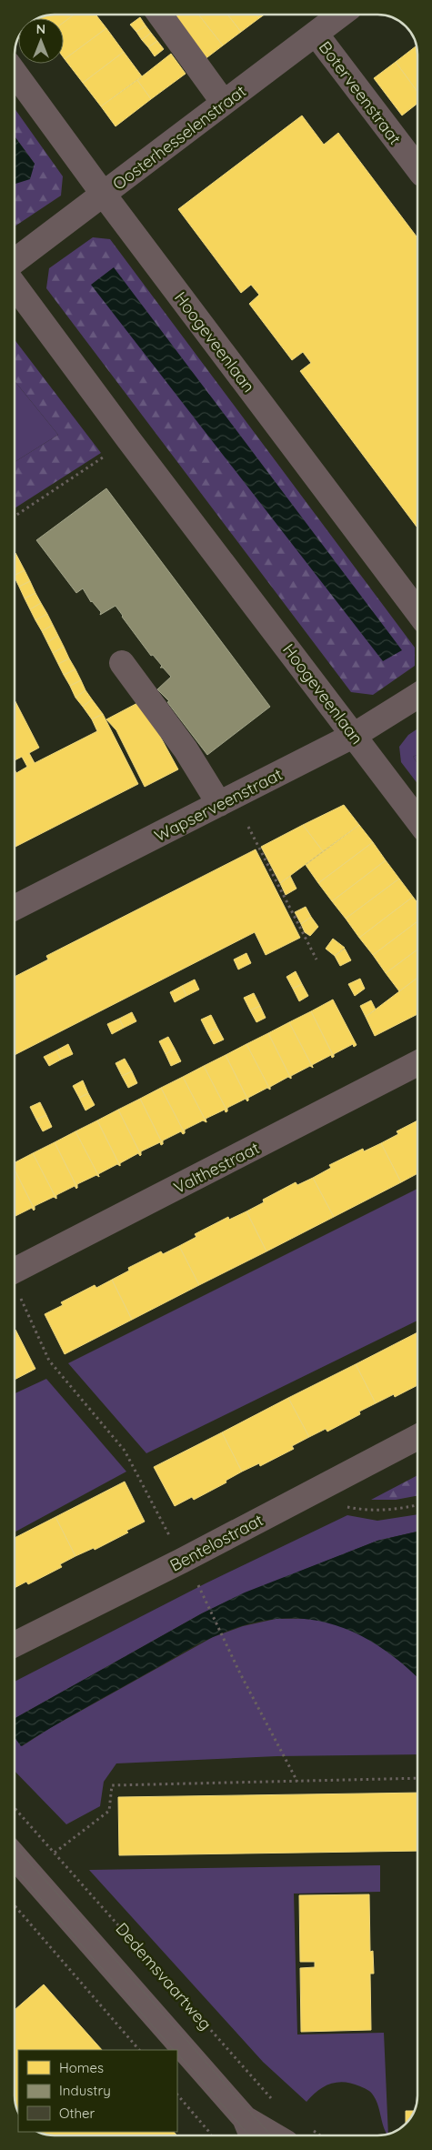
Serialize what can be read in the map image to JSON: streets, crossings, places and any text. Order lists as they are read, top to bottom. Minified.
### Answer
{"streets":{"street":["Boterveenstraat","Oosterhesselenstraat","Hoogeveenlaan","Wapserveenstraat","Valthestraat","Bentelostraat","Dedemsvaartweg"]},"crossings":[["Boterveenstraat","Oosterhesselenstraat"],["Oosterhesselenstraat","Hoogeveenlaan"],["Hoogeveenlaan","Wapserveenstraat"]],"legend":["Homes","Industry","Other"],"north":"top"}
